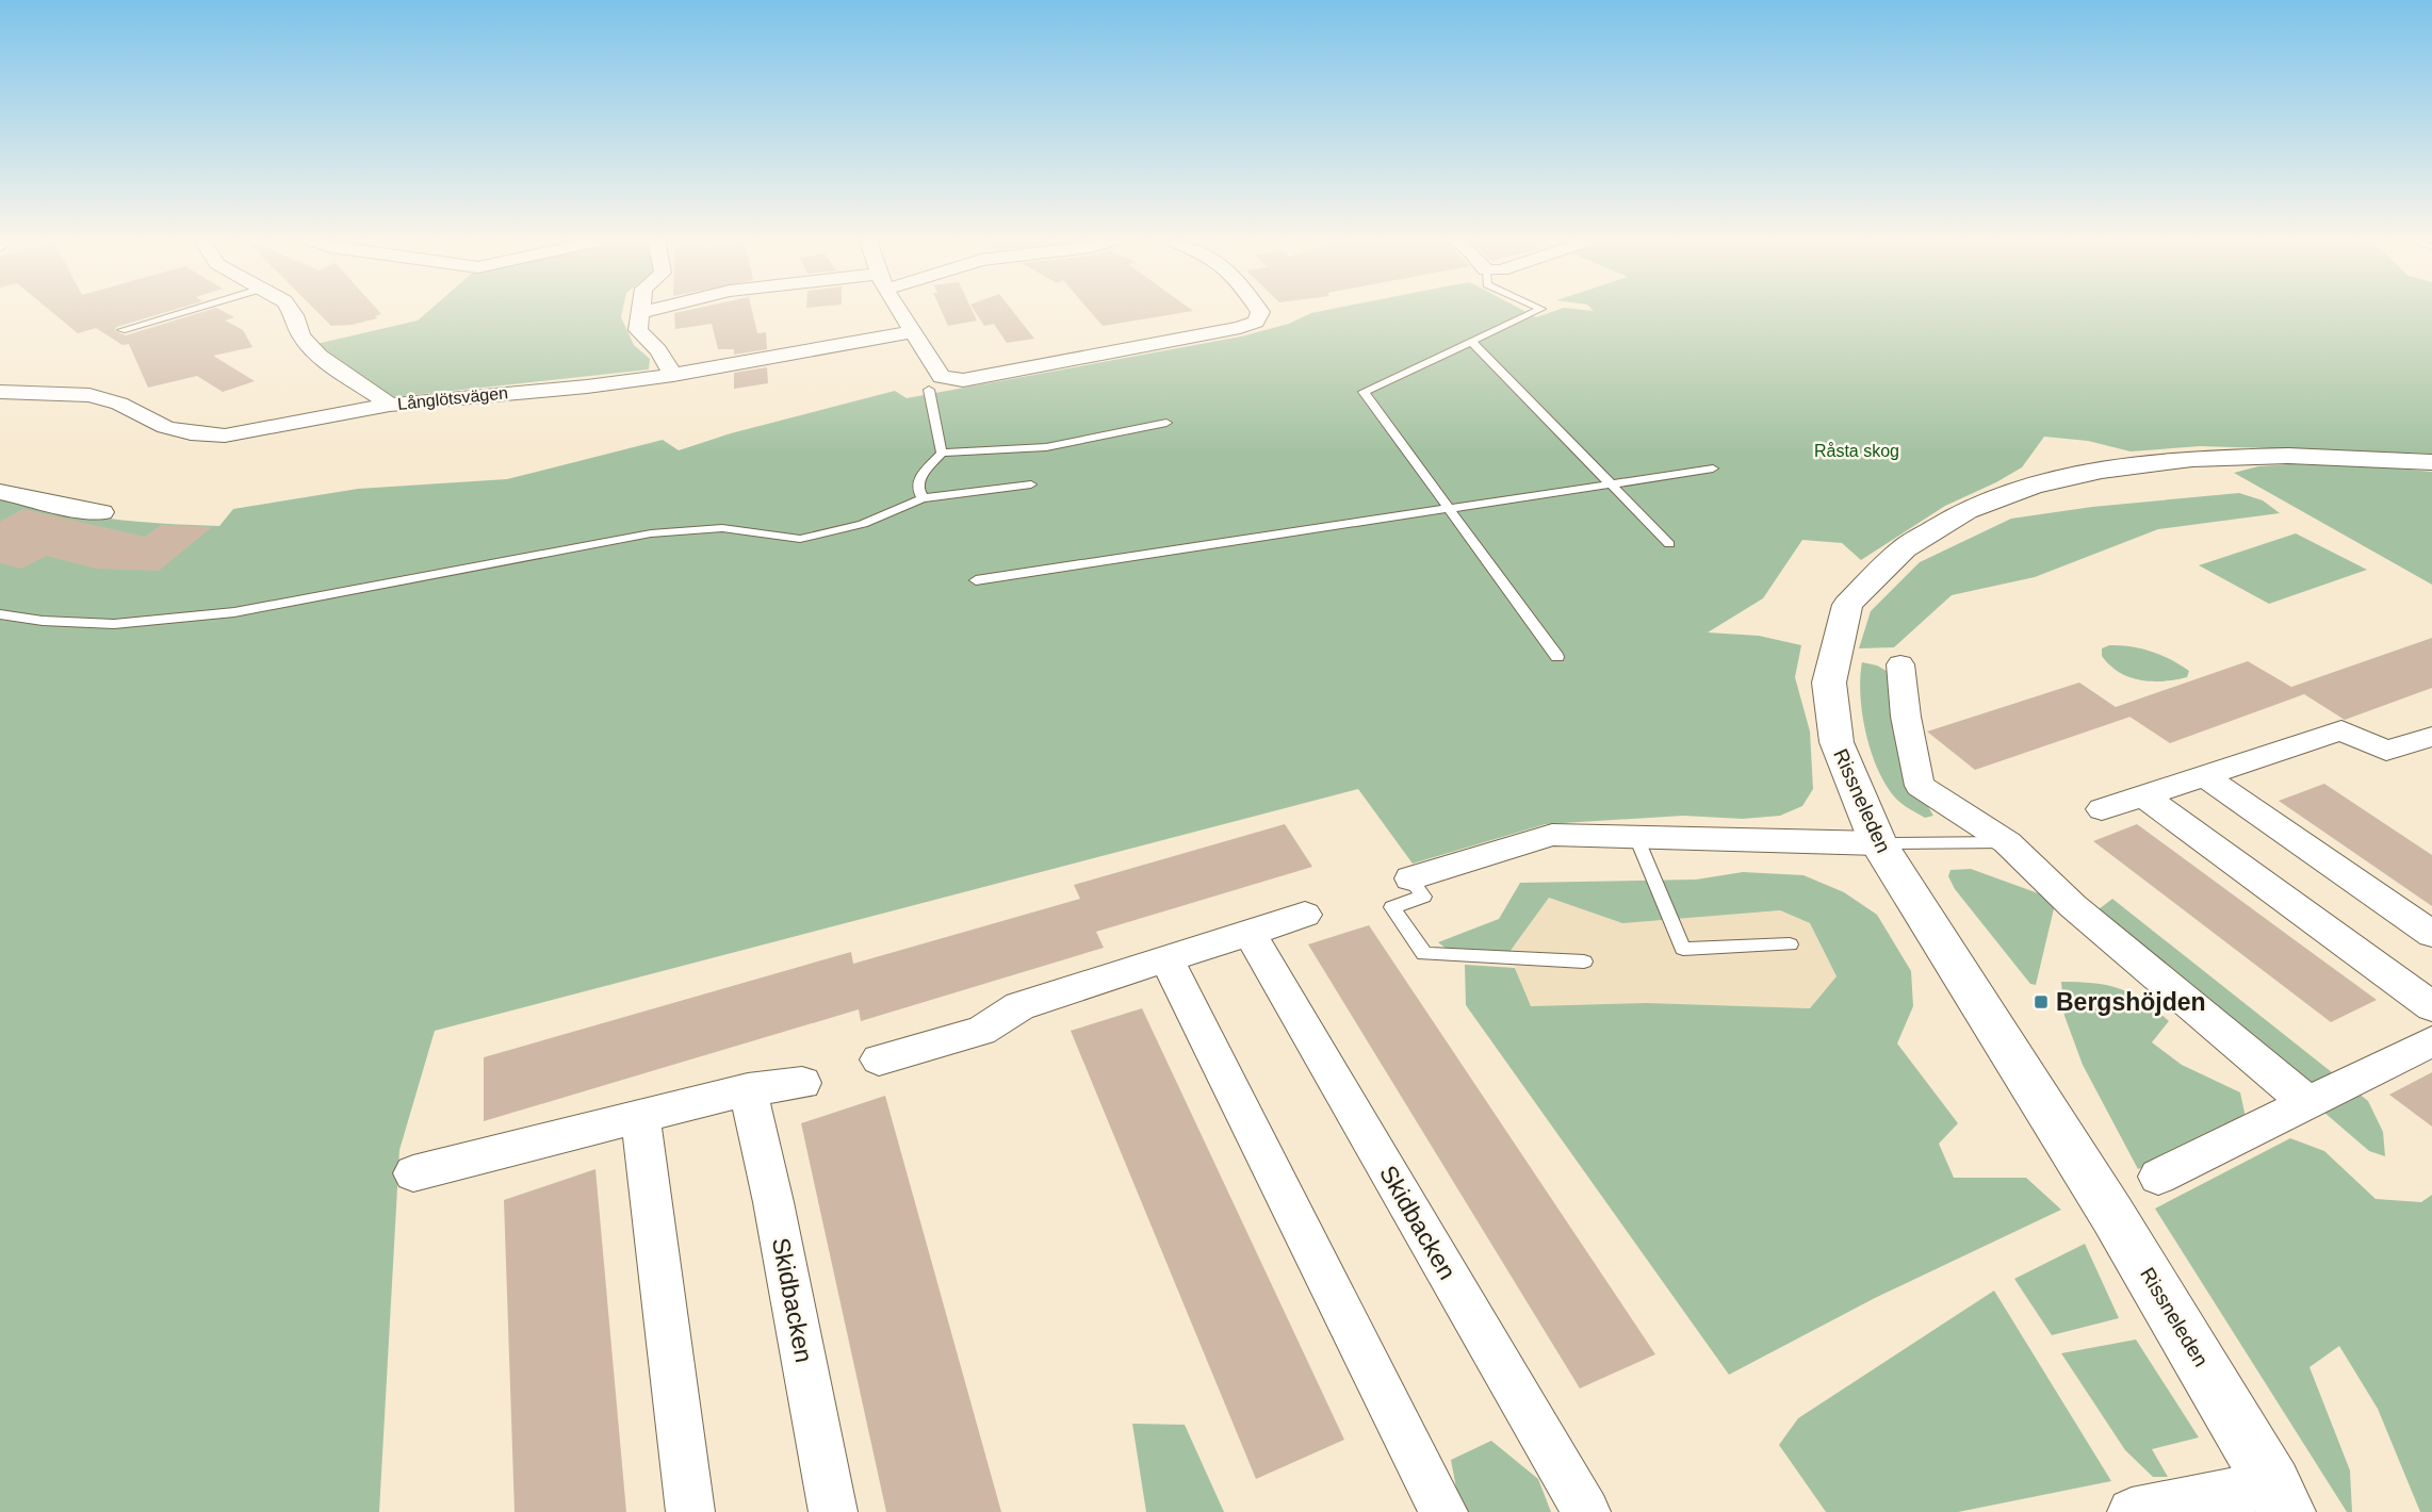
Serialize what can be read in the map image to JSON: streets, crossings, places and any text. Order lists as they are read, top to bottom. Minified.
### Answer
{"streets":{"street":["Långlötsvägen","Rissneleden","Skidbacken"]},"parks":["Råsta skog"],"places":{"transit":["Bergshöjden"]}}
